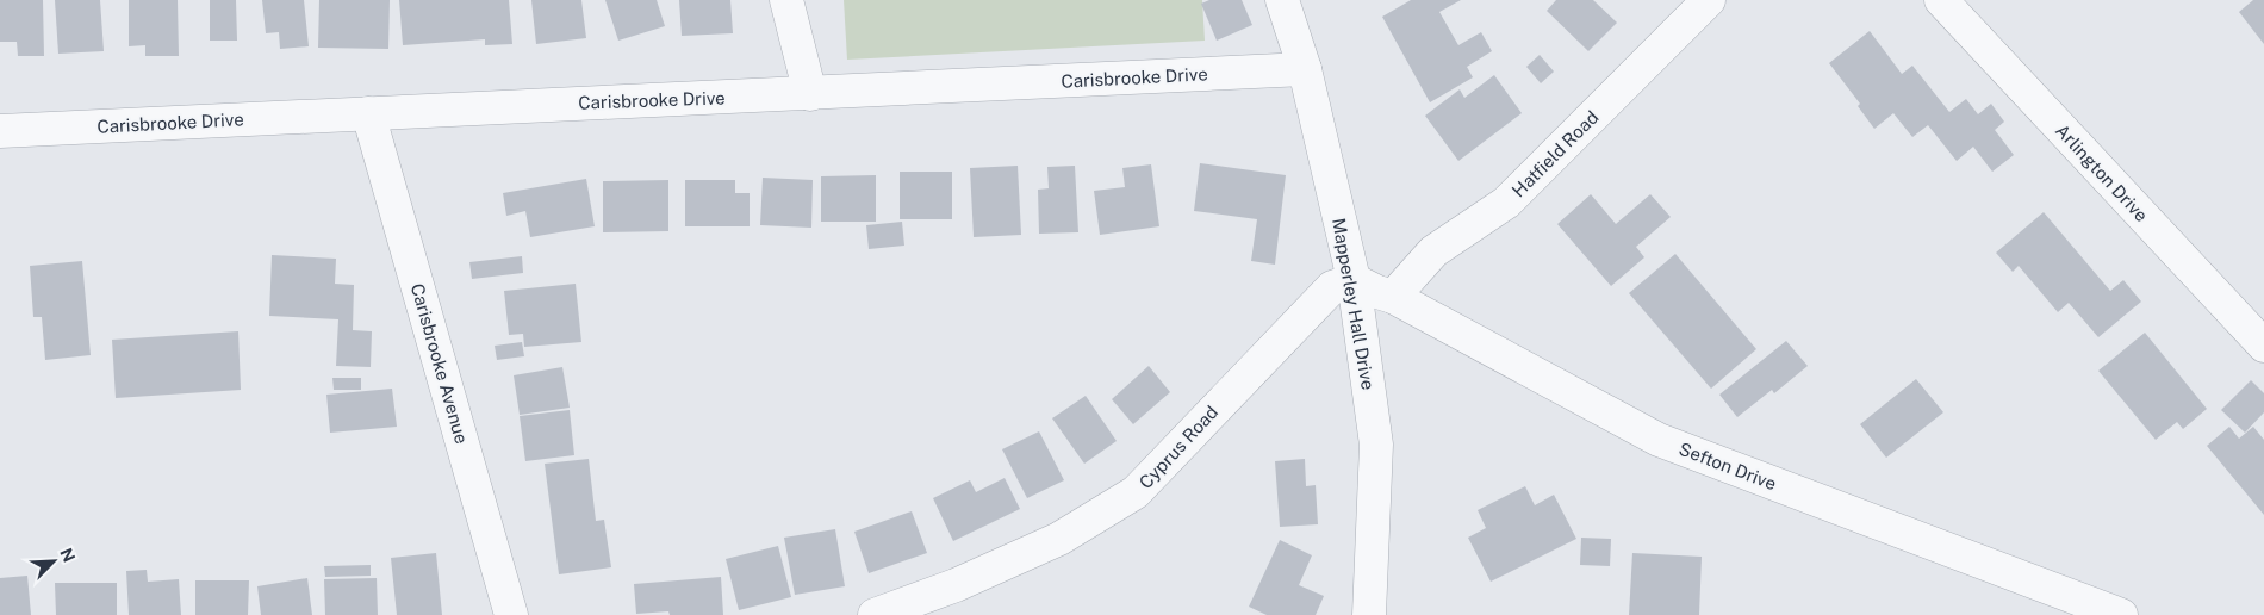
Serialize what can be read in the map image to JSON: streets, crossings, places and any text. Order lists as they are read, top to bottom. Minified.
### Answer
{"streets":{"street":["Carisbrooke Drive","Hatfield Road","Arlington Drive","Mapperley Hall Drive","Carisbrooke Avenue","Cyprus Road","Sefton Drive"]},"crossings":[["Carisbrooke Drive","Mapperley Hall Drive"],["Carisbrooke Drive","Carisbrooke Avenue"],["Hatfield Road","Sefton Drive"],["Mapperley Hall Drive","Cyprus Road"],["Mapperley Hall Drive","Sefton Drive"],["Cyprus Road","Sefton Drive"]],"north":"top right"}
